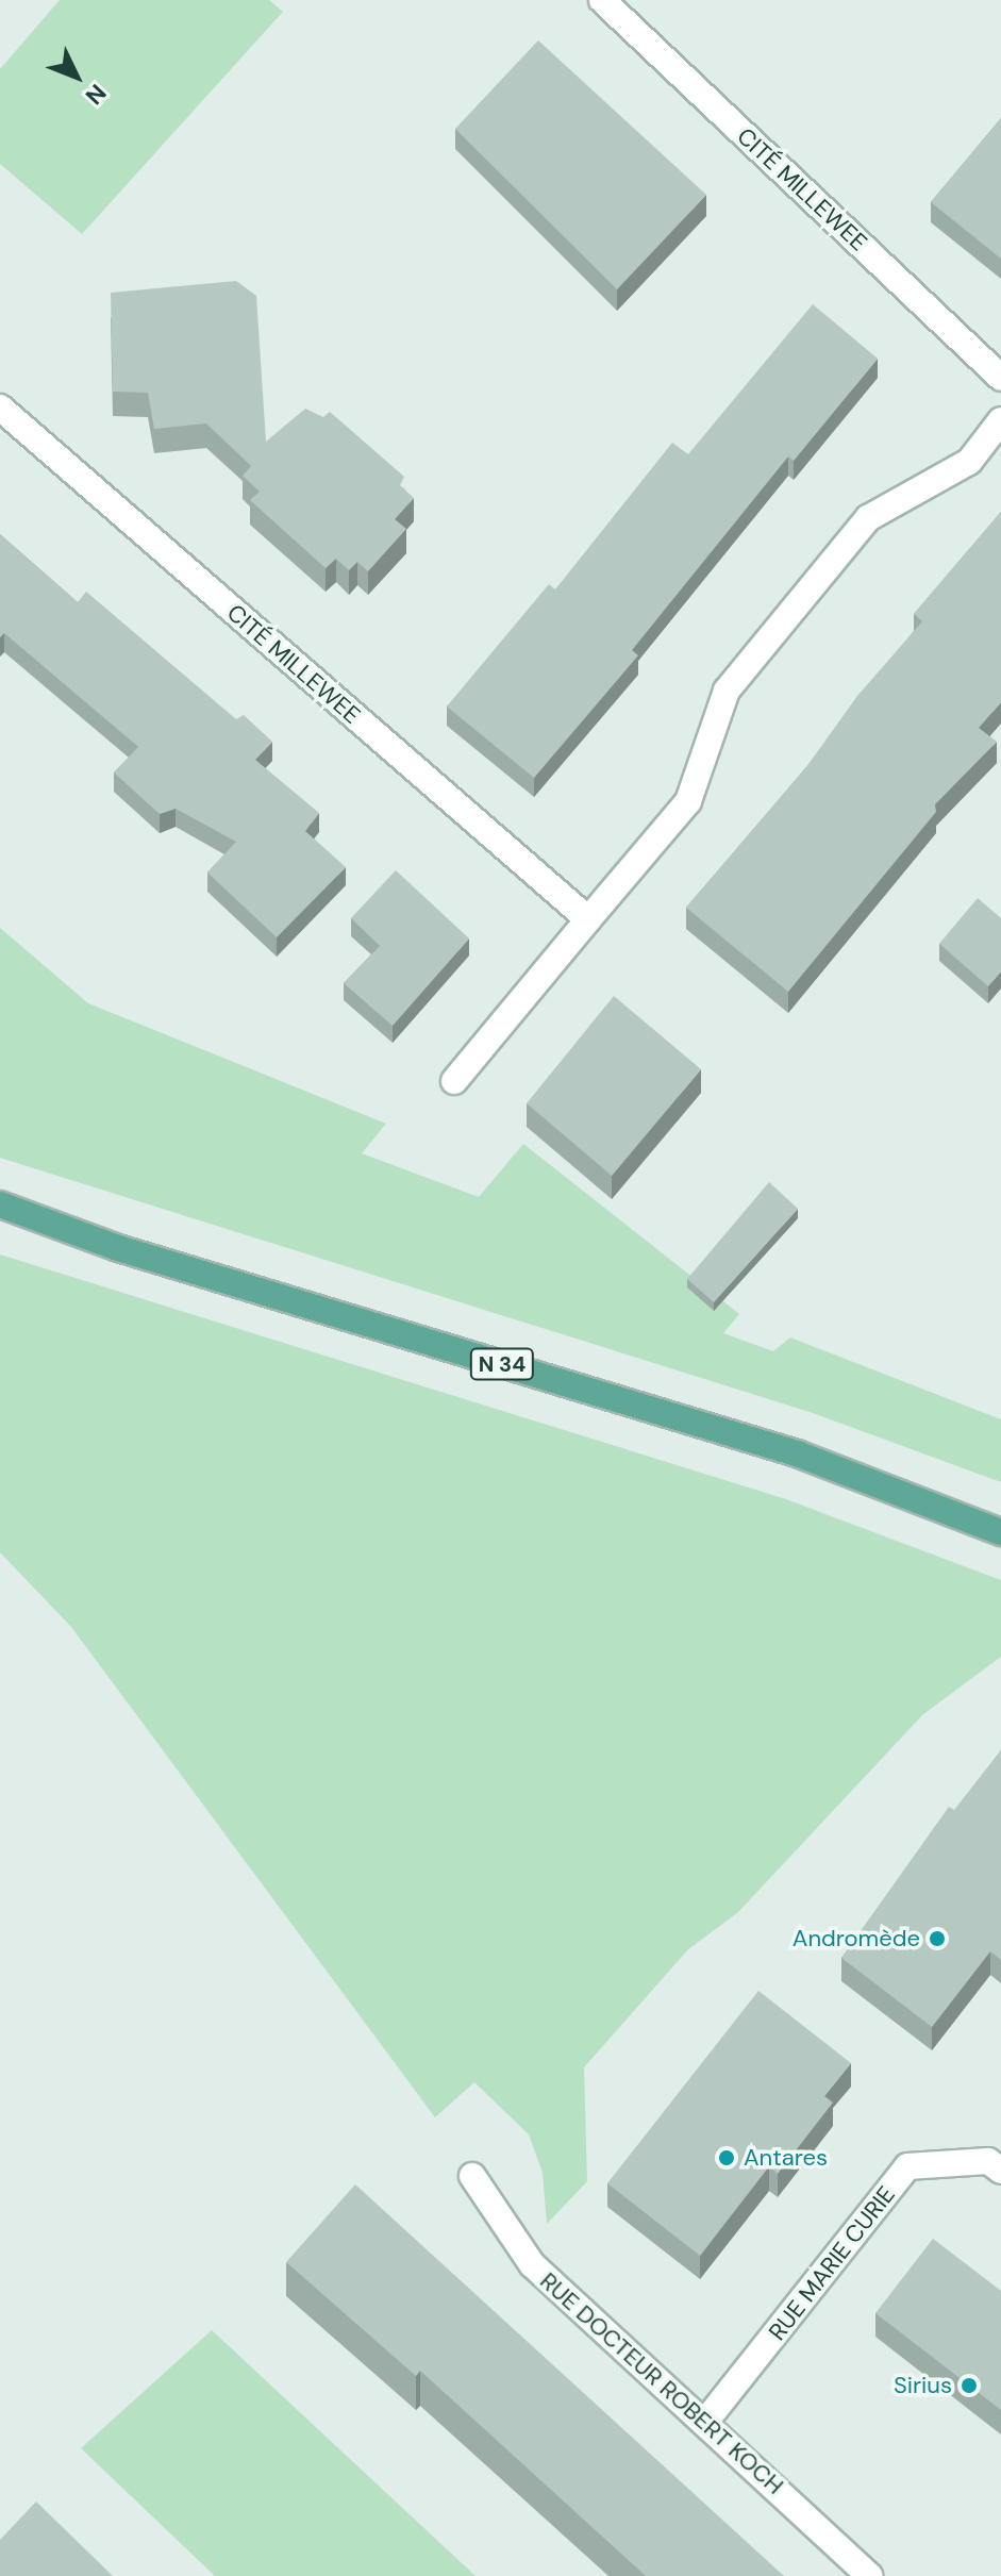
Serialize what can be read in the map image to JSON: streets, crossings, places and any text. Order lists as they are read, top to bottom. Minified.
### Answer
{"streets":{"main road":["N 34"],"street":["CITÉ MILLEWEE","RUE MARIE CURIE","RUE DOCTEUR ROBERT KOCH"]},"crossings":[["RUE MARIE CURIE","RUE DOCTEUR ROBERT KOCH"]],"places":["Andromède","Antares","Sirius"],"north":"bottom right"}
